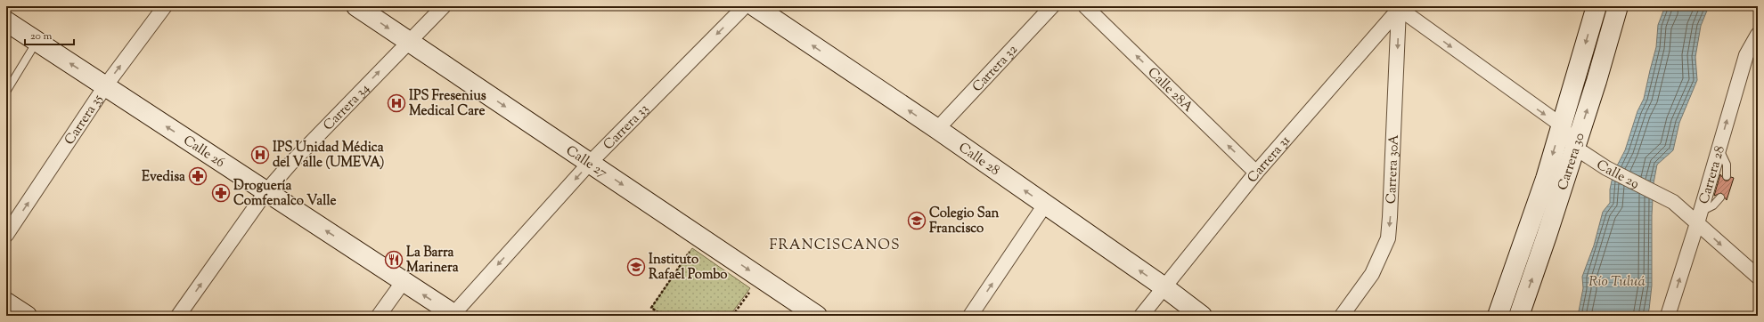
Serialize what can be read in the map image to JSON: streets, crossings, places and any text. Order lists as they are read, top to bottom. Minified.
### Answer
{"streets":{"main road":["Calle 26","Calle 28","Calle 27","Carrera 30"],"street":["Carrera 32","Calle 28A","Carrera 34","Carrera 35","Carrera 33","Carrera 31","Carrera 30A","Calle 29","Carrera 28"]},"crossings":[["Carrera 32","Calle 28"],["Calle 28A","Carrera 31"],["Carrera 34","Calle 26"],["Carrera 34","Calle 27"],["Carrera 35","Calle 26"],["Carrera 33","Calle 26"],["Carrera 33","Calle 27"],["Calle 28","Carrera 31"],["Carrera 31","Carrera 30A"],["Carrera 31","Calle 29"],["Carrera 30","Calle 29"],["Carrera 30A","Calle 29"],["Calle 29","Carrera 28"]],"one_way":["Calle 28A","Carrera 34","Carrera 35","Carrera 33","Calle 26","Calle 28","Calle 27","Carrera 30A","Calle 29","Carrera 28"],"districts":["FRANCISCANOS"],"water":["Río Tuluá"],"places":{"hospital":["IPS Fresenius Medical Care","IPS Unidad Médica del Valle (UMEVA)"],"pharmacy":["Evedisa","Droguería Comfenalco Valle"],"school or university":["Colegio San Francisco","Instituto Rafael Pombo"],"restaurant":["La Barra Marinera"]},"scale_bar":"20 m"}
